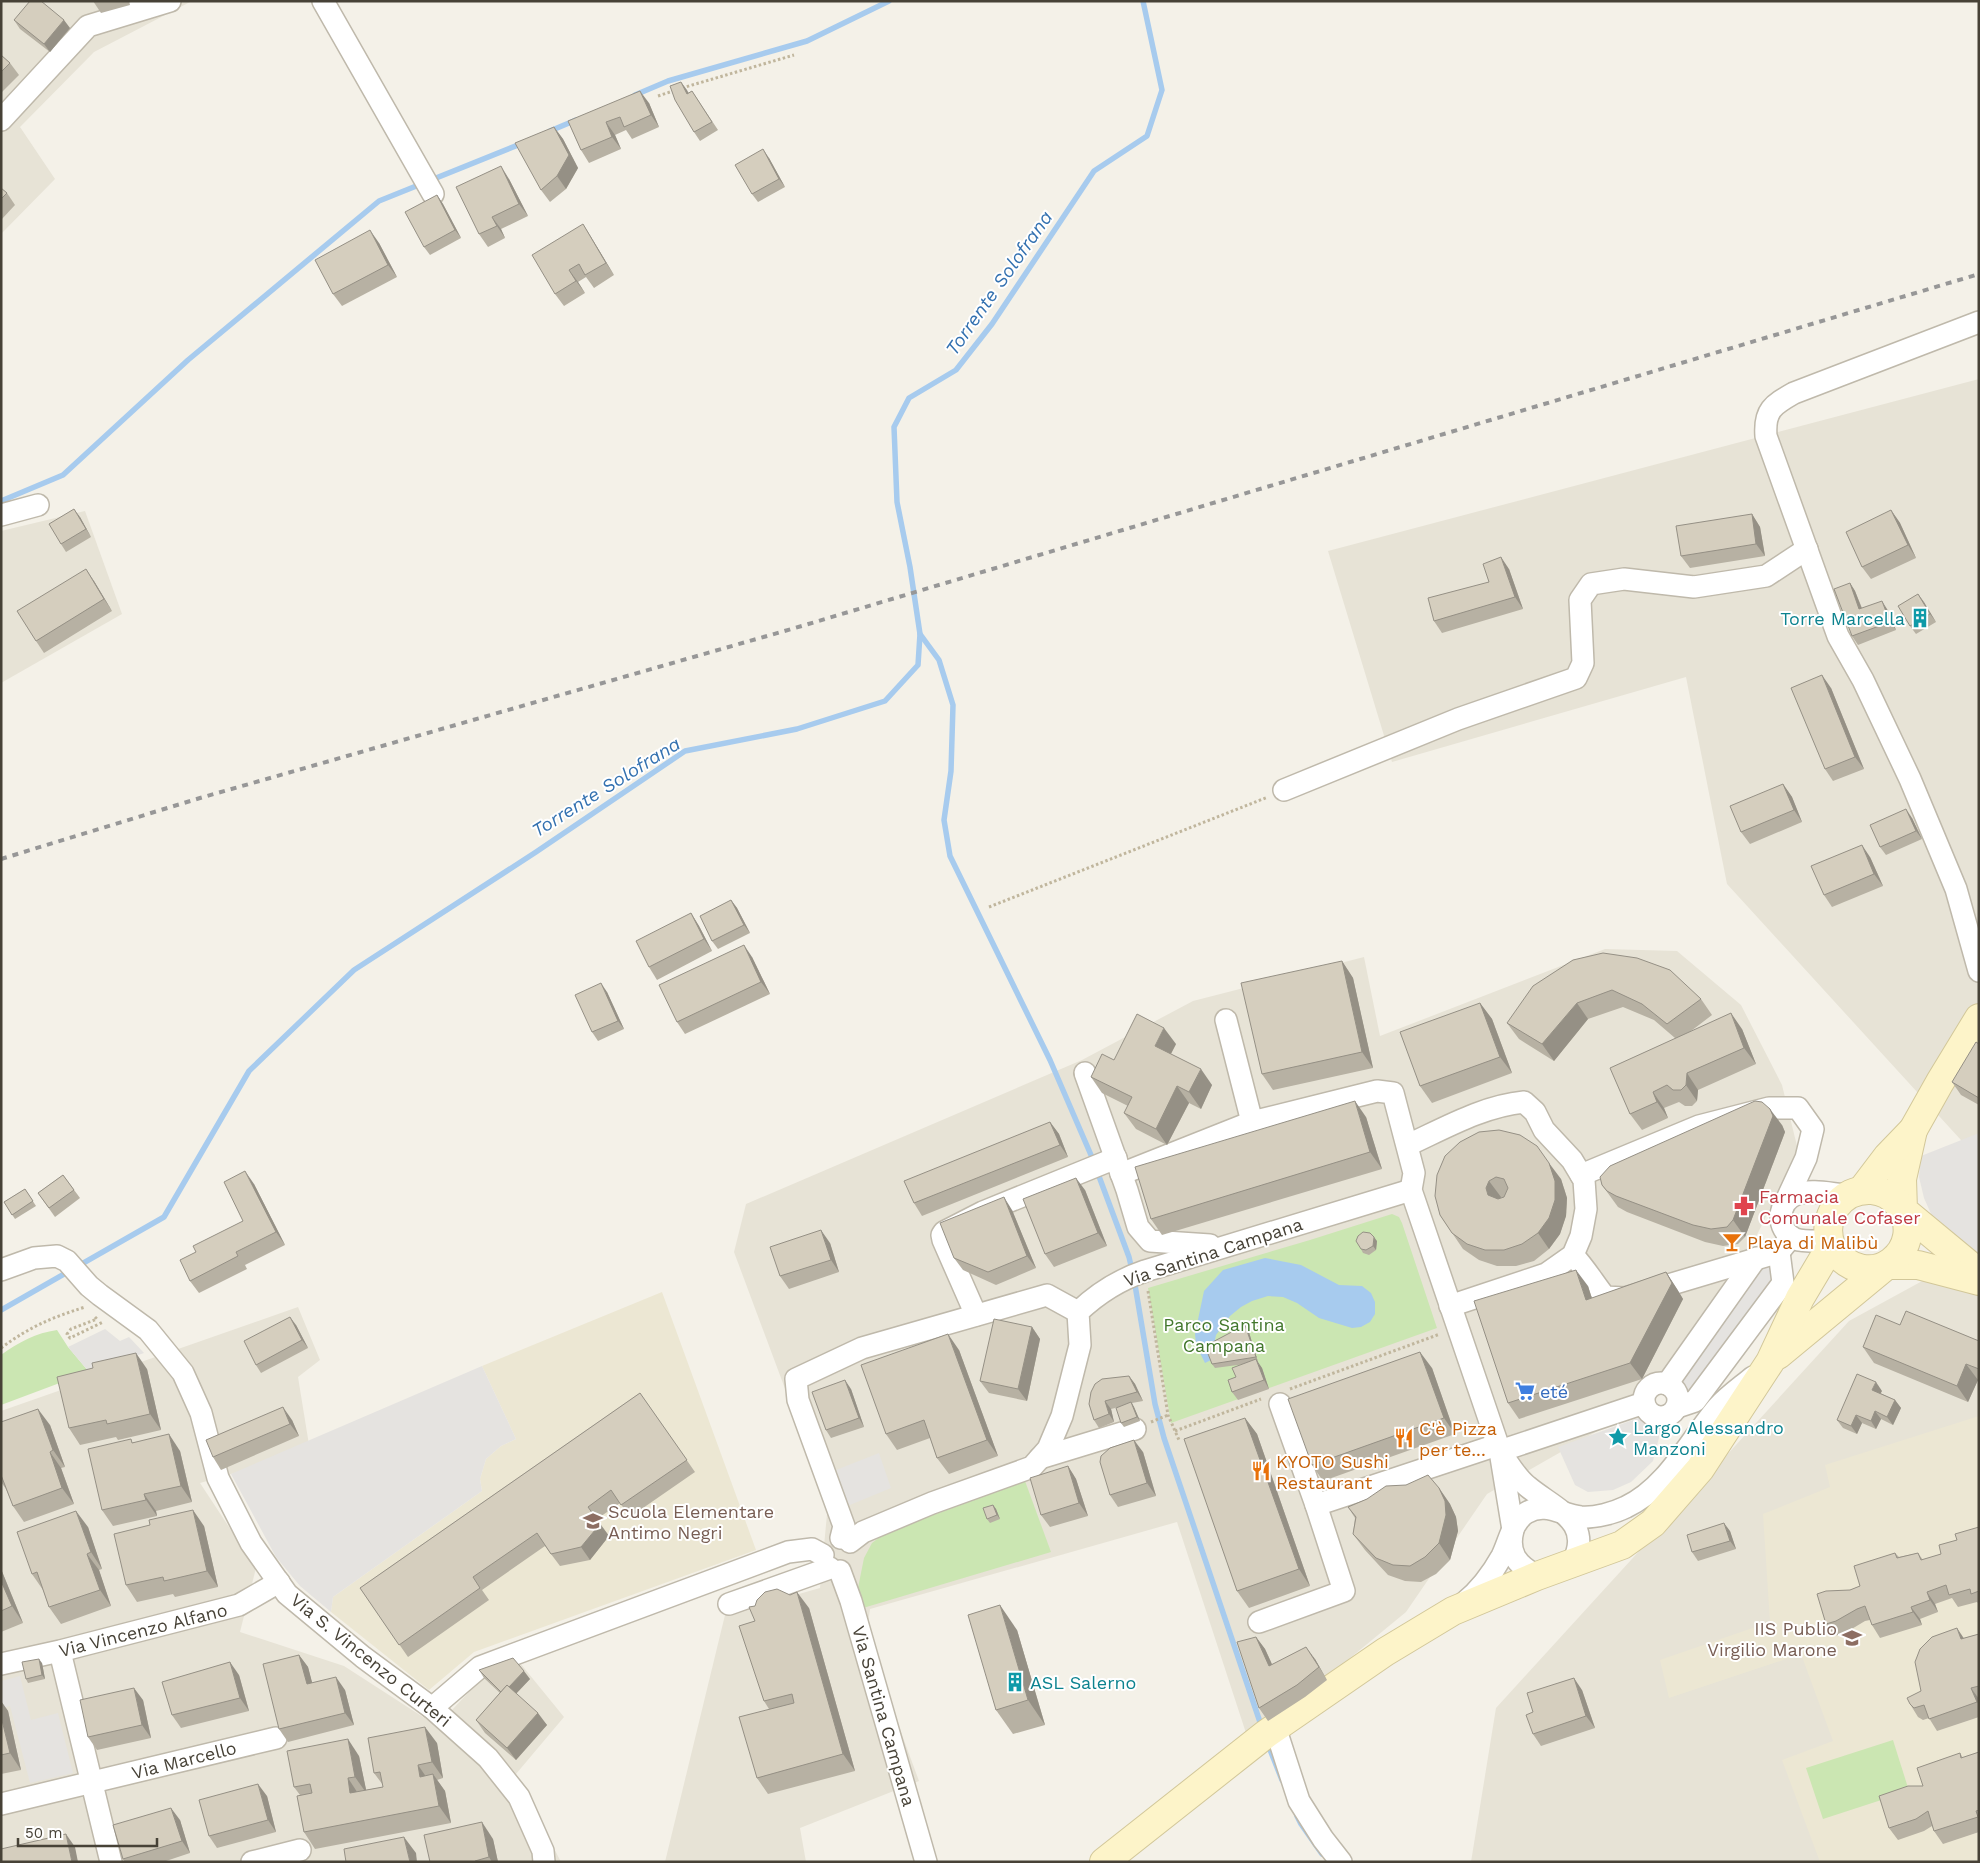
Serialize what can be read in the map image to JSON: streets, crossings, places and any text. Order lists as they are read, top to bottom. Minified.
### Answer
{"streets":{"street":["Via Santina Campana","Via Vincenzo Alfano","Via S. Vincenzo Curteri","Via Marcello"]},"crossings":[["Via Vincenzo Alfano","Via S. Vincenzo Curteri"]],"water":["Torrente Solofrana"],"parks":["Parco Santina Campana"],"places":{"building":["Torre Marcella","ASL Salerno"],"pharmacy":["Farmacia Comunale Cofaser"],"bar":["Playa di Malibù"],"supermarket":["eté"],"place":["Largo Alessandro Manzoni"],"restaurant":["C'è Pizza per te...","KYOTO Sushi Restaurant"],"school or university":["Scuola Elementare Antimo Negri","IIS Publio Virgilio Marone"]},"scale_bar":"50 m"}
